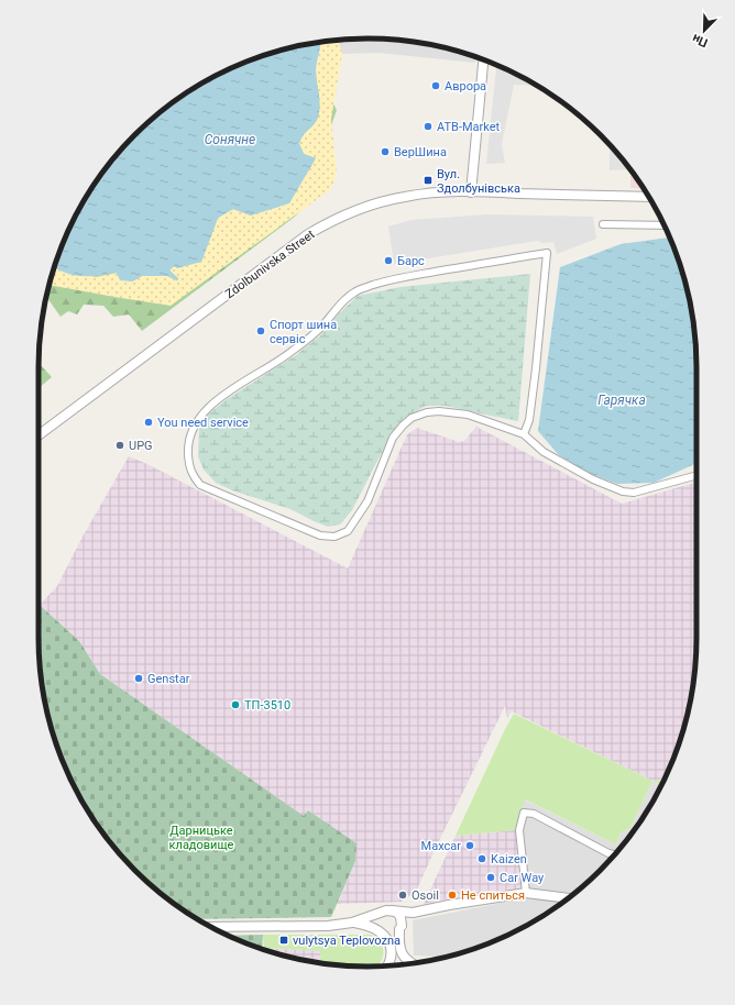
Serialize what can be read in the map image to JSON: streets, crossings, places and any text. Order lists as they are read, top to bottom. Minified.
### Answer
{"streets":{"street":["Zdolbunivska Street"]},"water":["Сонячне","Гарячка"],"parks":["Дарницьке кладовище"],"places":{"other":["Аврора","ATB-Market","ВерШина","Барс","Спорт шина сервіс","You need service","UPG","Genstar","ТП-3510","Maxcar","Kaizen","Car Way","Osoil","Не спиться"],"transit":["Вул. Здолбунівська","vulytsya Teplovozna"]},"north":"bottom left"}
